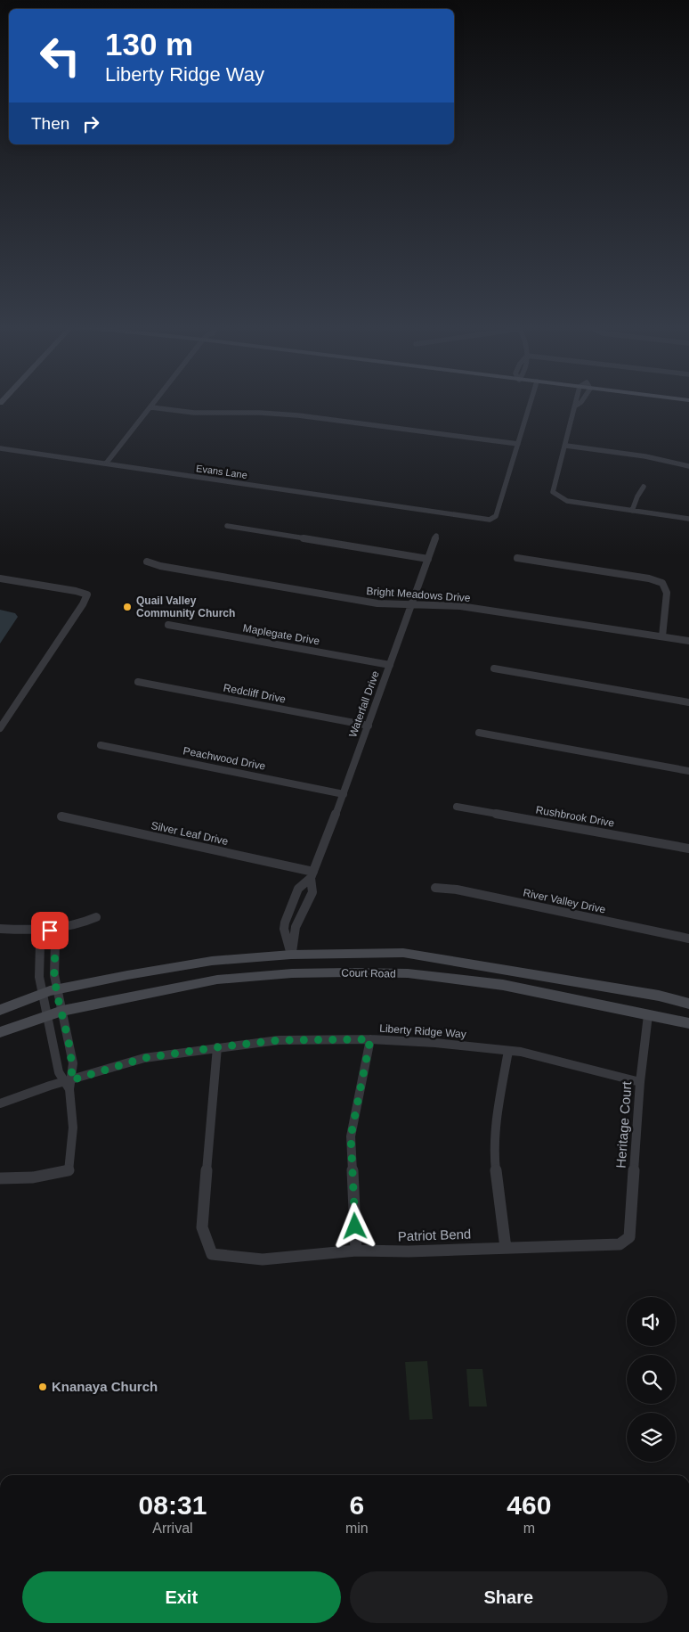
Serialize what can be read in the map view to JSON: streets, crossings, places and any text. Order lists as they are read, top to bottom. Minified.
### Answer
{"streets":{"main road":["Court Road"],"street":["Evans Lane","Bright Meadows Drive","Maplegate Drive","Redcliff Drive","Waterfall Drive","Peachwood Drive","Rushbrook Drive","Silver Leaf Drive","River Valley Drive","Liberty Ridge Way","Heritage Court","Patriot Bend"]},"crossings":[["Bright Meadows Drive","Waterfall Drive"],["Maplegate Drive","Waterfall Drive"],["Redcliff Drive","Waterfall Drive"],["Waterfall Drive","Peachwood Drive"],["Waterfall Drive","Silver Leaf Drive"],["Waterfall Drive","Court Road"],["Court Road","Heritage Court"],["Liberty Ridge Way","Heritage Court"],["Liberty Ridge Way","Patriot Bend"],["Heritage Court","Patriot Bend"]],"places":["Quail Valley Community Church","Knanaya Church"],"page":{"turn":["130 m","Liberty Ridge Way"],"then":"Then","eta":["08:31","Arrival","6","min","460","m"],"buttons":["Exit","Share"]}}
